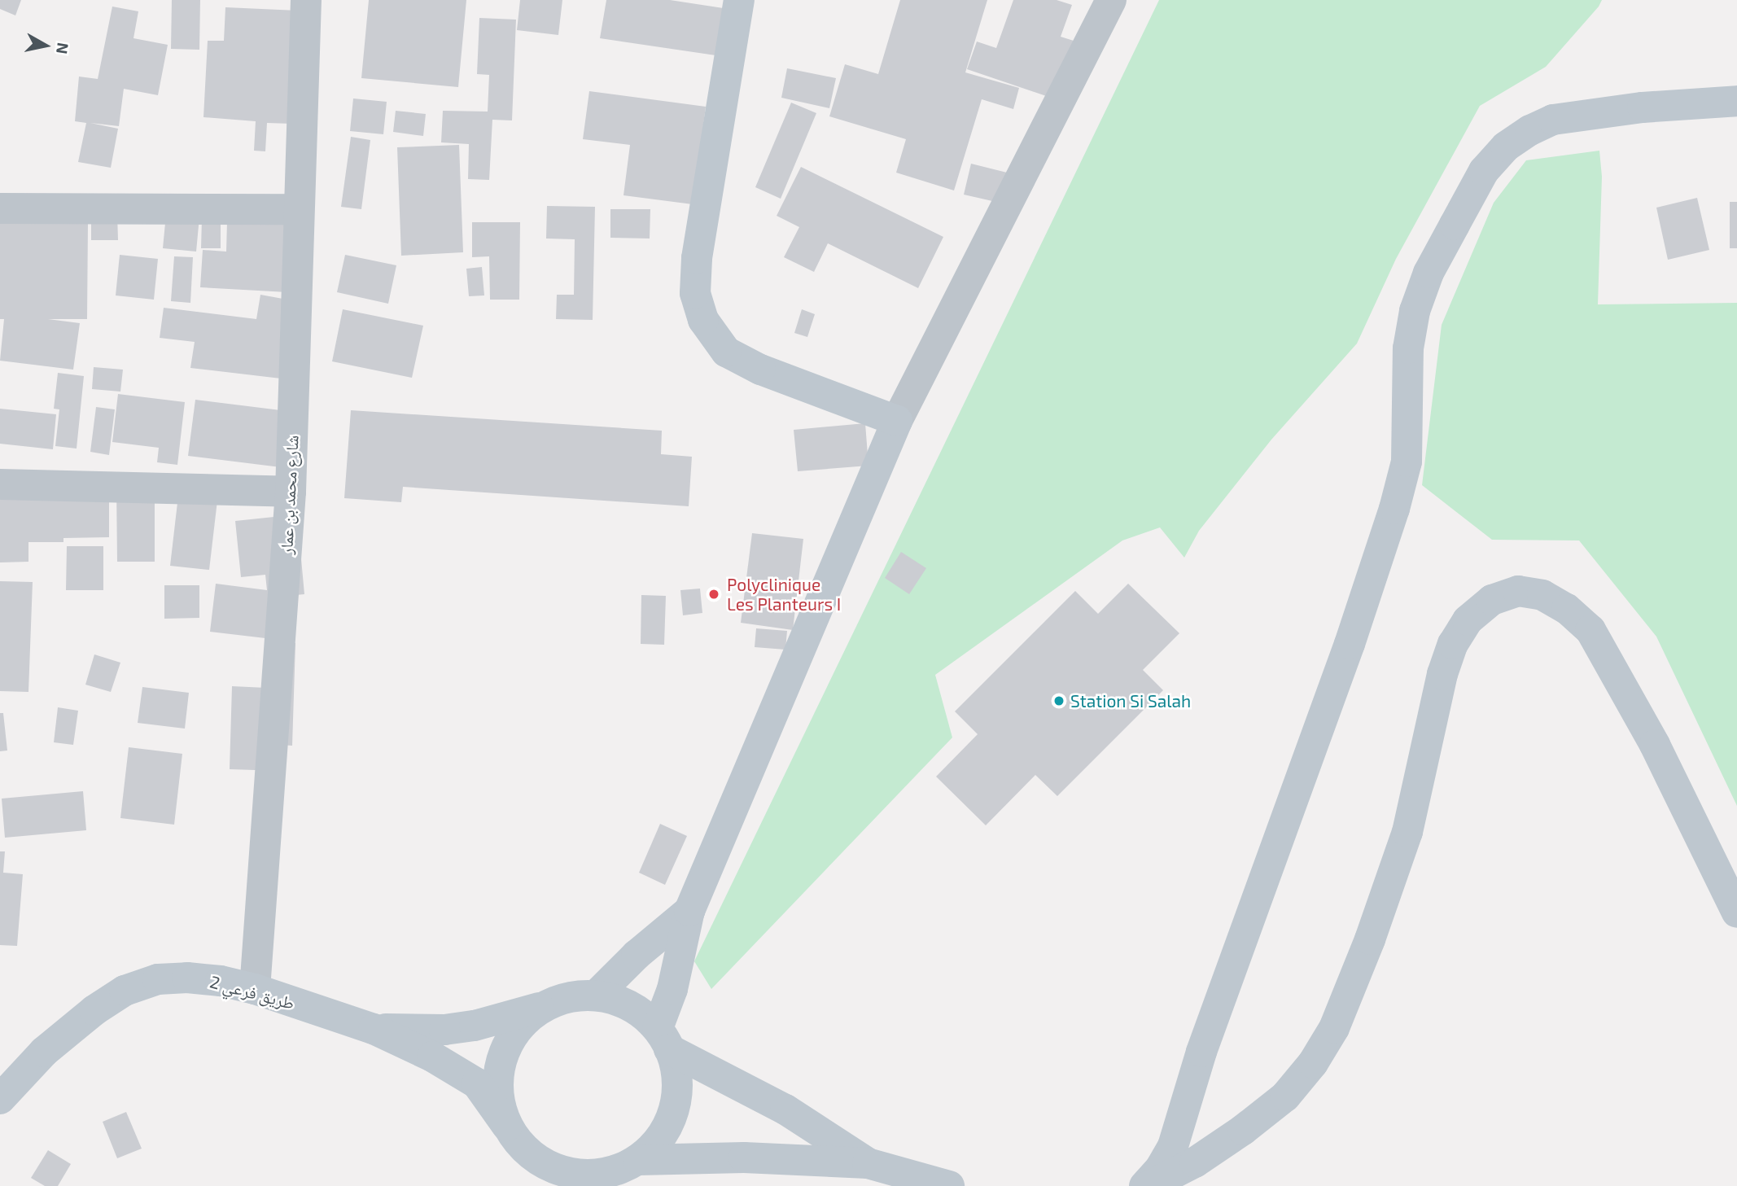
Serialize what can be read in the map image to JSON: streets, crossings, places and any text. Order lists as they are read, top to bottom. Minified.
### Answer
{"streets":{"street":["شارع محمد بن عمار","طريق فرعي 2"]},"crossings":[["شارع محمد بن عمار","طريق فرعي 2"]],"places":["Polyclinique Les Planteurs I","Station Si Salah"],"north":"right"}
